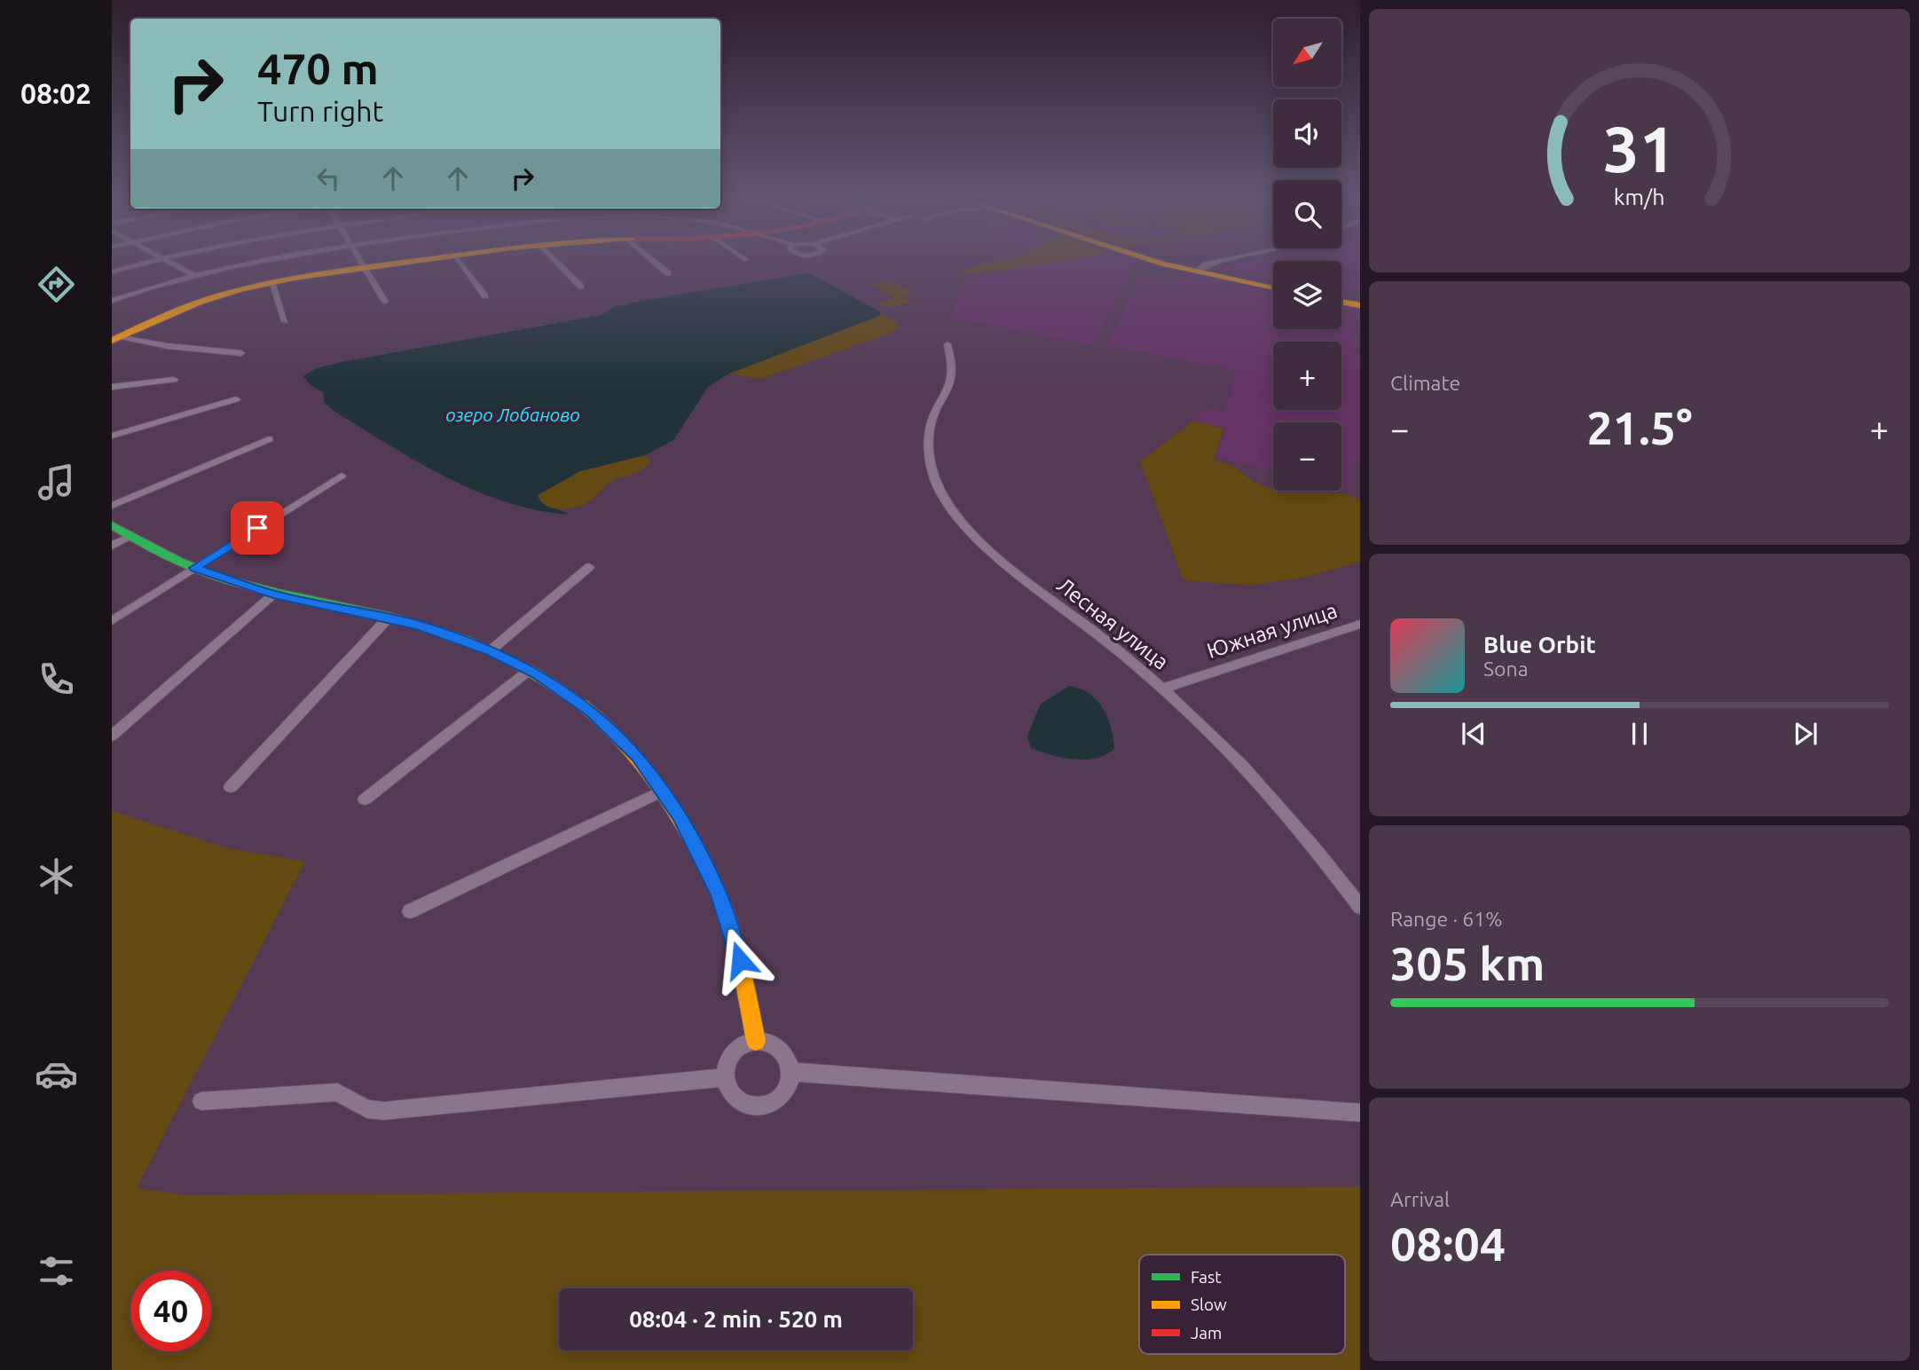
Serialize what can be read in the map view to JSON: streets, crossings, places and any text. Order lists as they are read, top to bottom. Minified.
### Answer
{"streets":{"street":["Лесная улица","Южная улица"]},"crossings":[["Лесная улица","Южная улица"]],"water":["озеро Лобаново"],"legend":["Fast","Slow","Jam"],"north":"bottom left","page":{"tabs":"08:02","map_buttons":["+","−"],"turn":["470 m","Turn right"],"tile":["Climate",["Range · 61%","305 km"],["Arrival","08:04"]],"heat":["−","21.5°","+"],"song":["Blue Orbit","Sona"],"limit":"40","trip":"08:04 · 2 min · 520 m","gauge":["31","km/h"]}}
